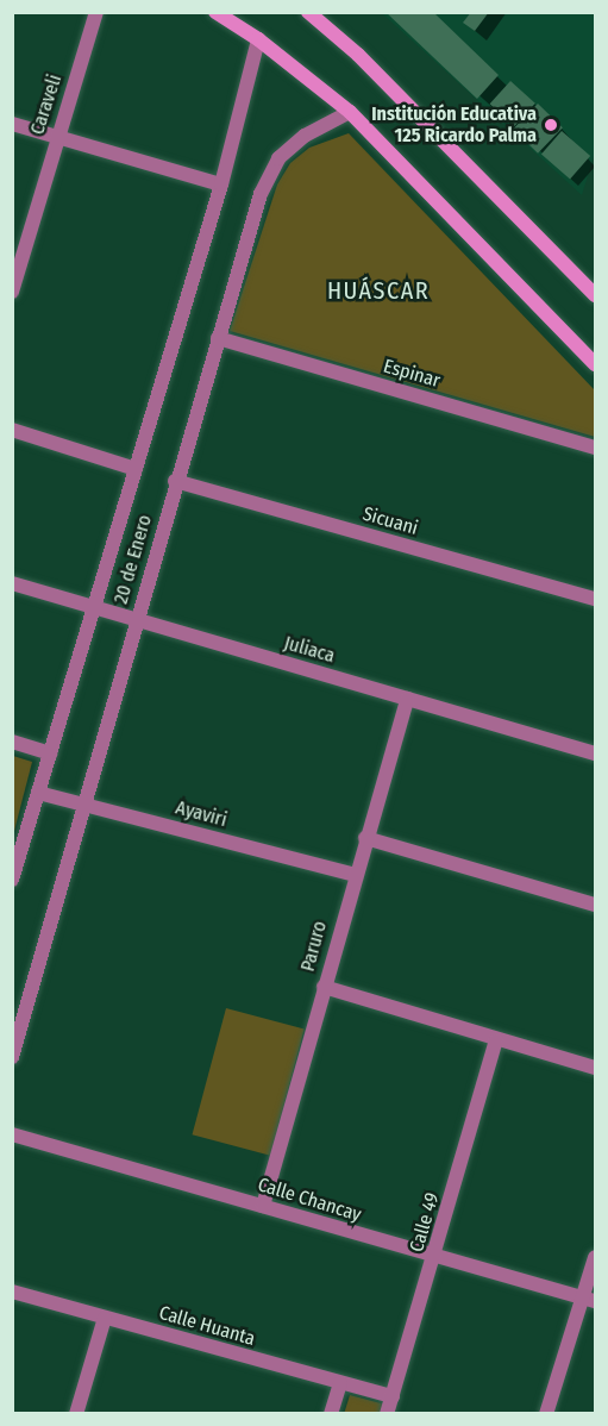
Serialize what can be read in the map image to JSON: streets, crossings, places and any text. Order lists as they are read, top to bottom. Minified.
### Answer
{"streets":{"street":["Caraveli","Espinar","Sicuani","20 de Enero","Juliaca","Ayaviri","Paruro","Calle Chancay","Calle 49","Calle Huanta"]},"crossings":[["Espinar","20 de Enero"],["Sicuani","20 de Enero"],["20 de Enero","Juliaca"],["20 de Enero","Ayaviri"],["Juliaca","Paruro"],["Ayaviri","Paruro"],["Paruro","Calle Chancay"],["Calle Chancay","Calle 49"],["Calle 49","Calle Huanta"]],"districts":["HUÁSCAR"],"places":["Institución Educativa 125 Ricardo Palma"]}
